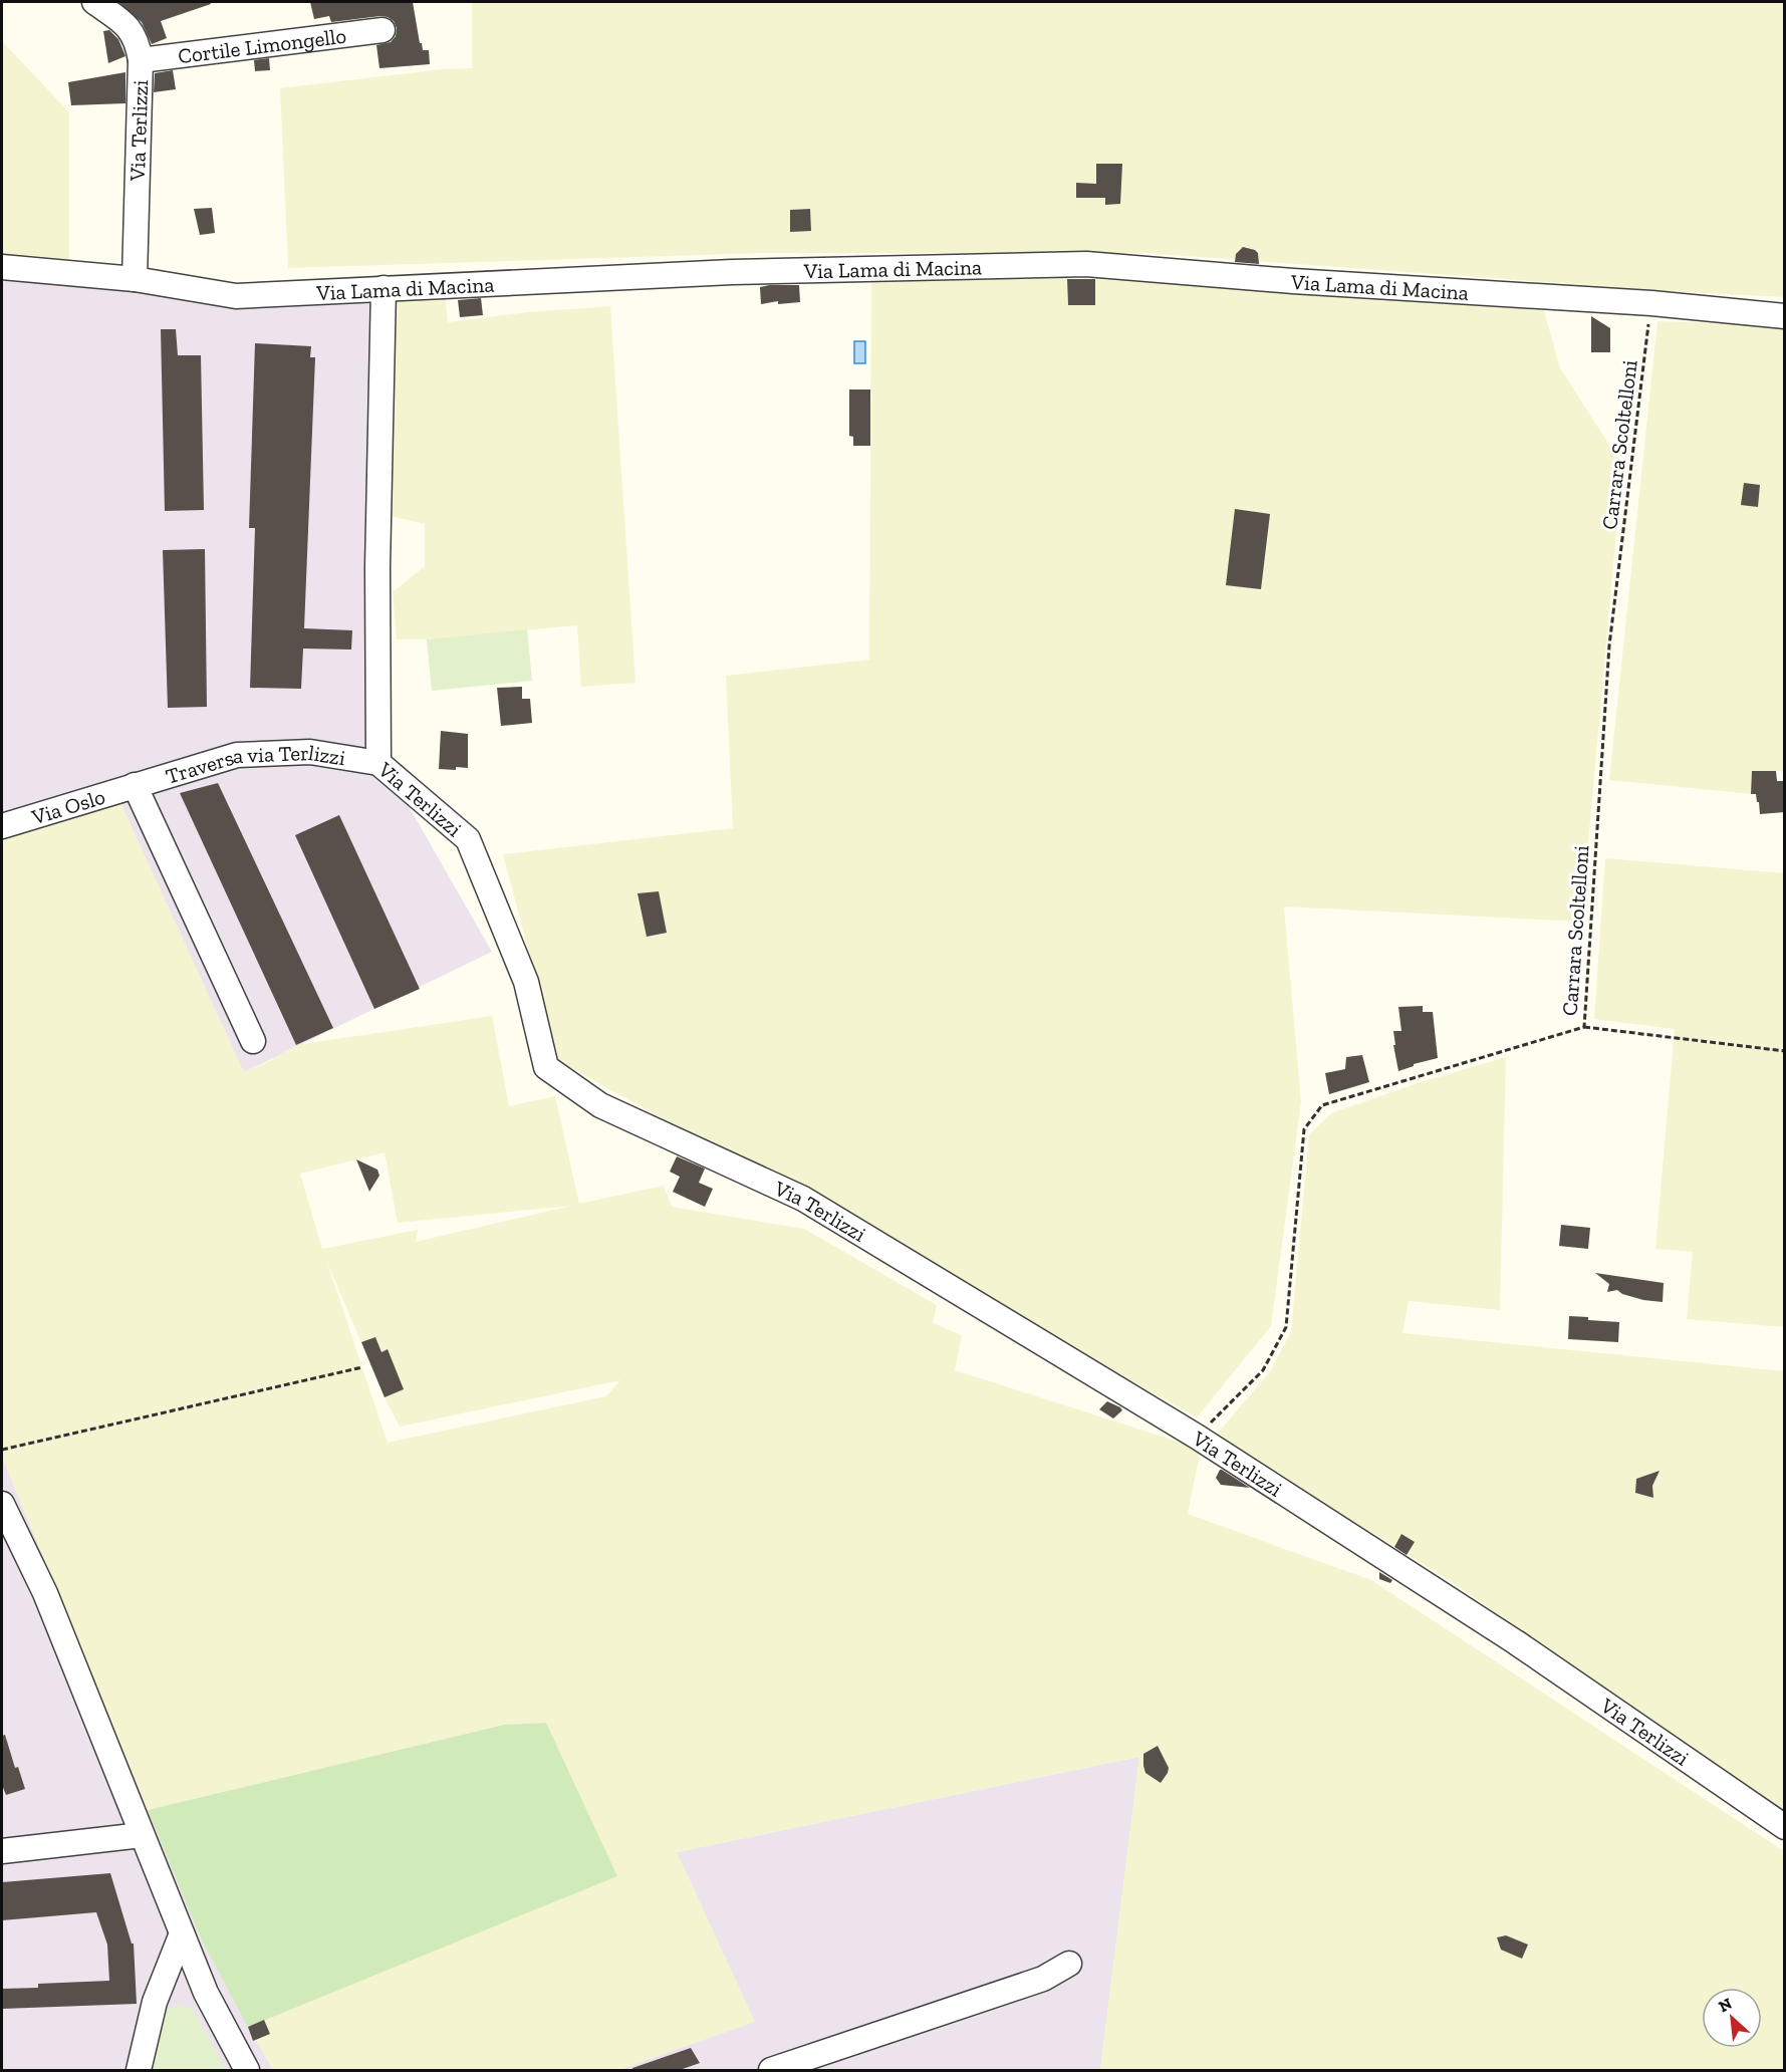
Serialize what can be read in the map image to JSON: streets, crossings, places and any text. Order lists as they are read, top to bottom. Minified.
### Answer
{"streets":{"street":["Cortile Limongello","Via Terlizzi","Via Lama di Macina","Traversa via Terlizzi","Via Oslo"],"path":["Carrara Scoltelloni"]},"crossings":[["Cortile Limongello","Via Terlizzi"],["Via Terlizzi","Via Lama di Macina"],["Via Terlizzi","Carrara Scoltelloni"],["Via Terlizzi","Traversa via Terlizzi"],["Via Lama di Macina","Carrara Scoltelloni"],["Traversa via Terlizzi","Via Oslo"]],"north":"top left"}
